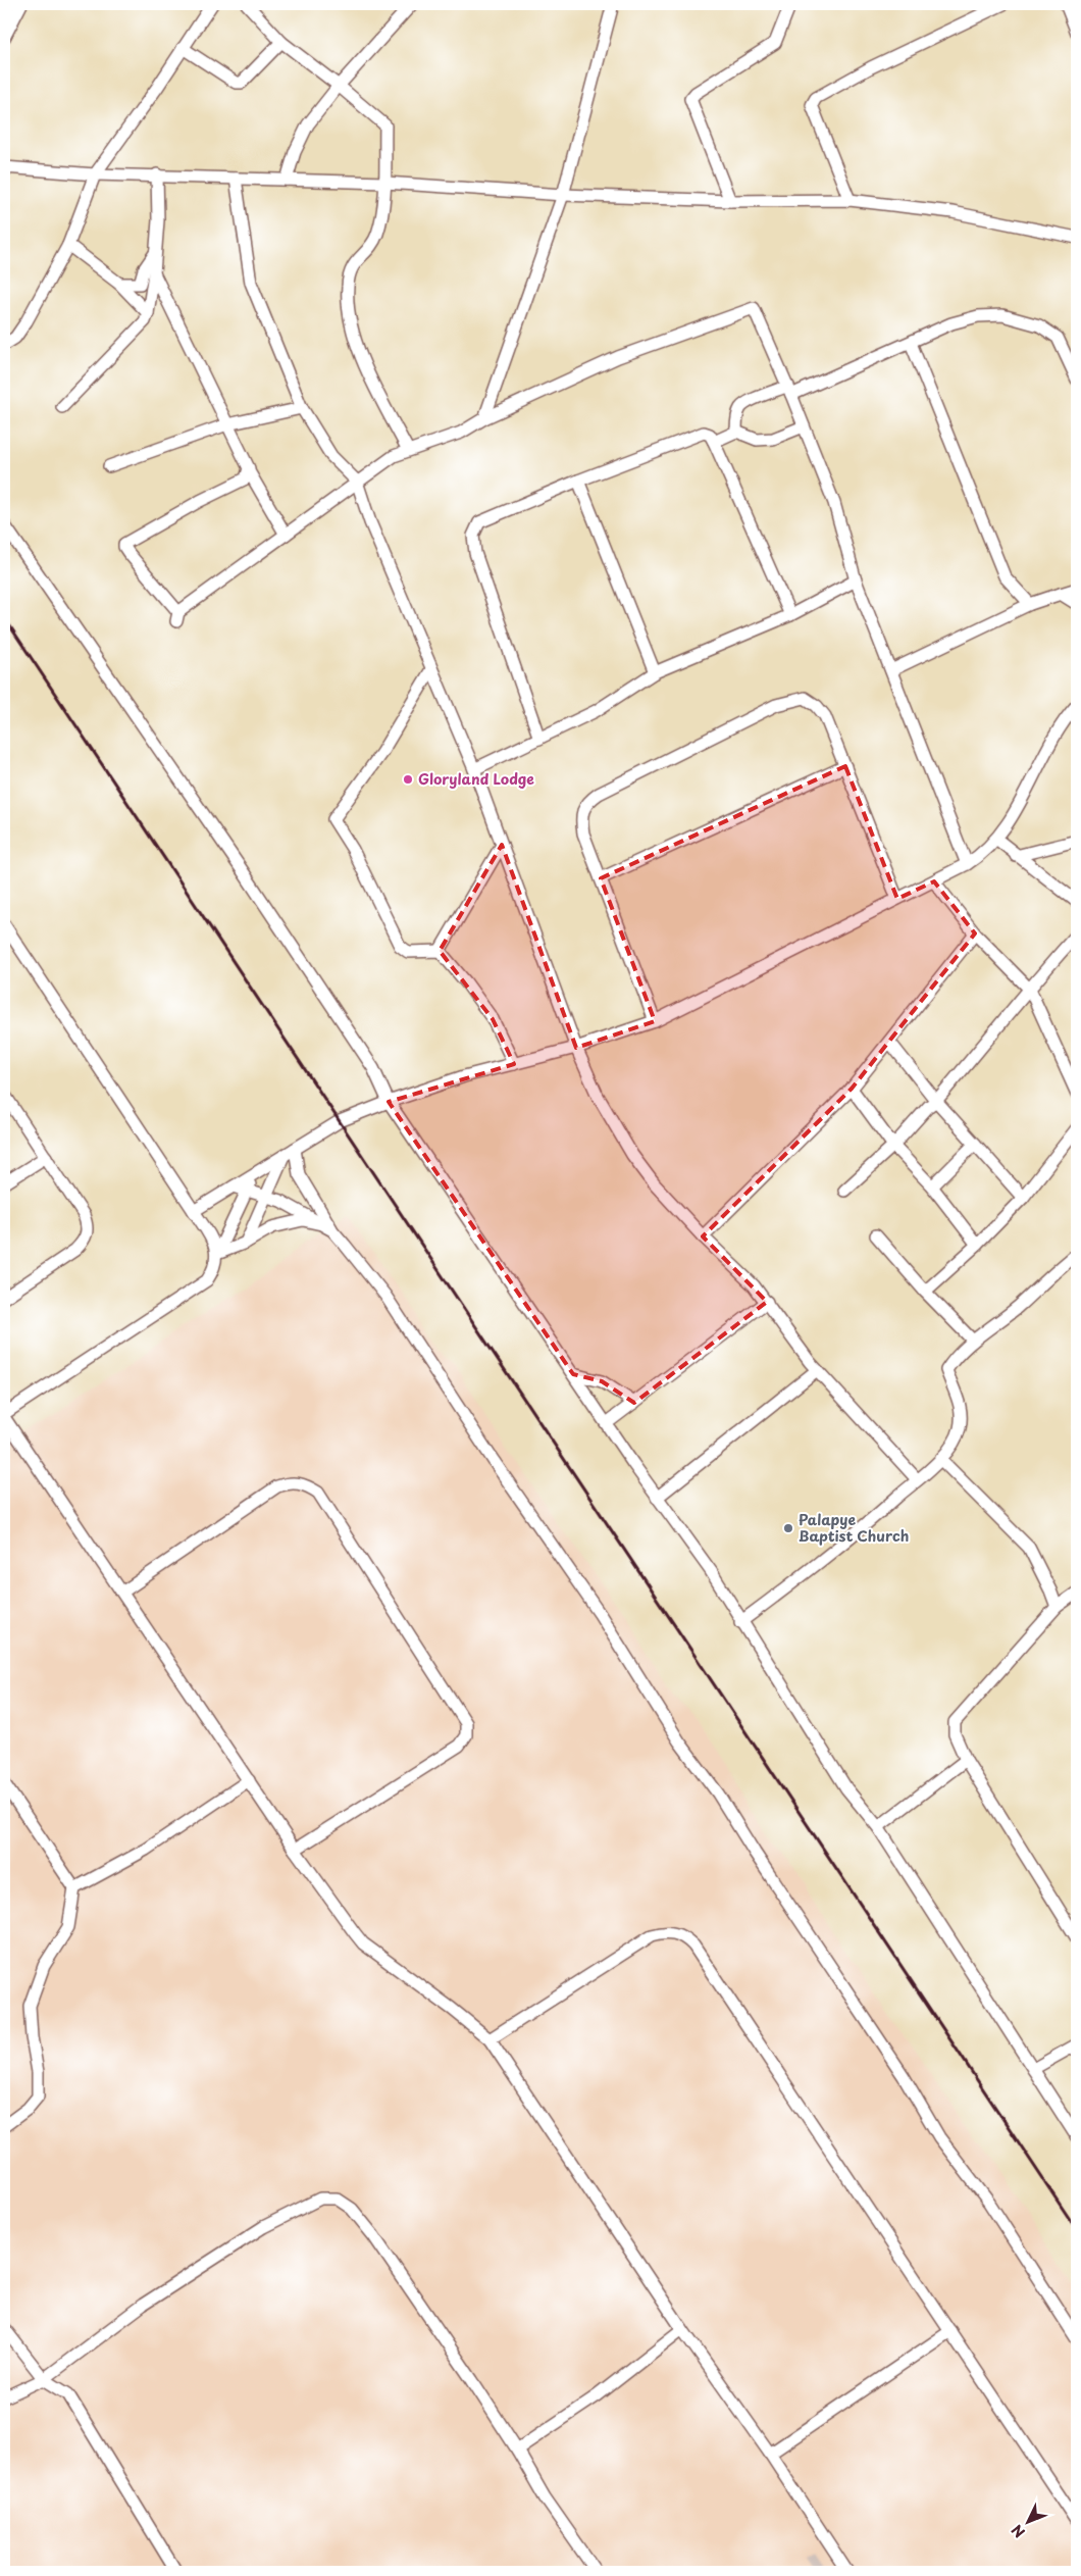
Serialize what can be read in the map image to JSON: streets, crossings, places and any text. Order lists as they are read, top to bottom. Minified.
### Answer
{"places":["Gloryland Lodge","Palapye Baptist Church"],"north":"bottom left"}
